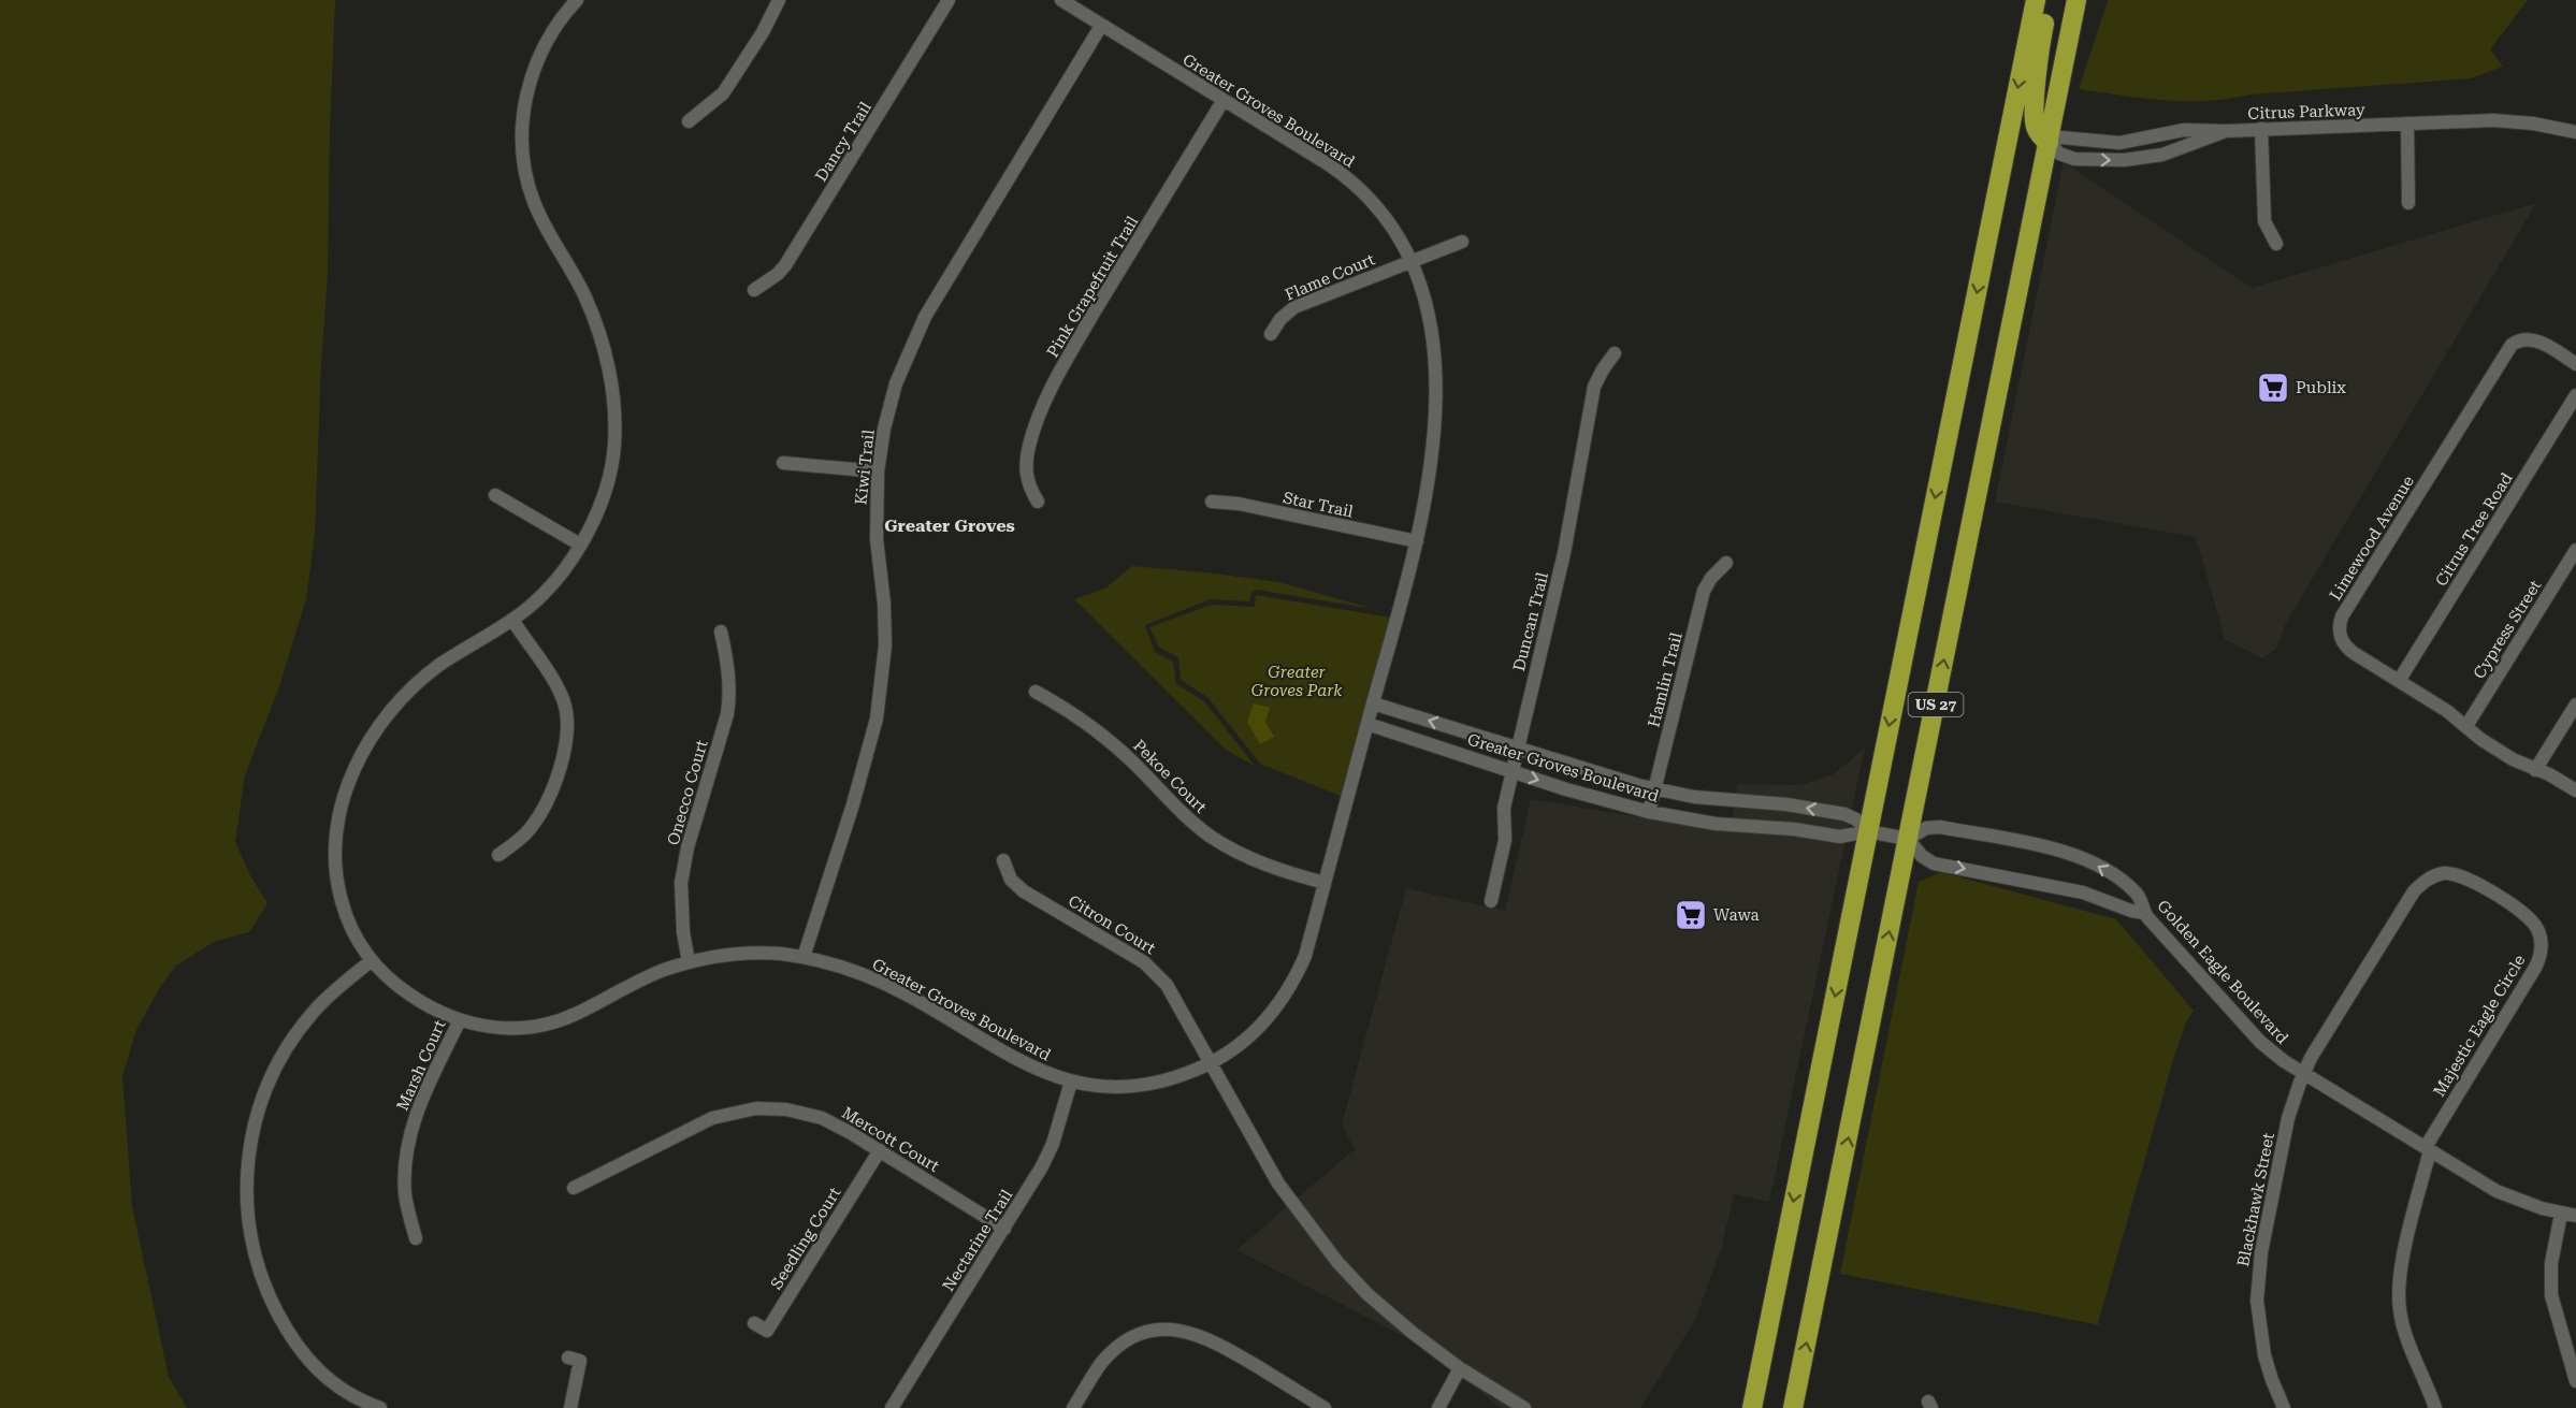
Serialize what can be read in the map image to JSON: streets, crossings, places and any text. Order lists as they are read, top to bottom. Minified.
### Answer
{"streets":{"highway":["US 27"],"street":["Greater Groves Boulevard","Citrus Parkway","Dancy Trail","Flame Court","Pink Grapefruit Trail","Kiwi Trail","Star Trail","Citrus Tree Road","Limewood Avenue","Duncan Trail","Cypress Street","Hamlin Trail","Pekoe Court","Onecco Court","Citron Court","Golden Eagle Boulevard","Majestic Eagle Circle","Marsh Court","Mercott Court","Blackhawk Street","Seedling Court","Nectarine Trail"]},"crossings":[["Greater Groves Boulevard","Flame Court"],["Greater Groves Boulevard","Pink Grapefruit Trail"],["Greater Groves Boulevard","Kiwi Trail"],["Greater Groves Boulevard","Star Trail"],["Greater Groves Boulevard","Duncan Trail"],["Greater Groves Boulevard","Hamlin Trail"],["Greater Groves Boulevard","US 27"],["Greater Groves Boulevard","Pekoe Court"],["Greater Groves Boulevard","Onecco Court"],["Greater Groves Boulevard","Citron Court"],["Greater Groves Boulevard","Golden Eagle Boulevard"],["Greater Groves Boulevard","Marsh Court"],["Greater Groves Boulevard","Nectarine Trail"],["Citrus Parkway","US 27"],["Citrus Tree Road","Limewood Avenue"],["Limewood Avenue","Cypress Street"],["US 27","Golden Eagle Boulevard"],["Golden Eagle Boulevard","Majestic Eagle Circle"],["Golden Eagle Boulevard","Blackhawk Street"],["Majestic Eagle Circle","Blackhawk Street"],["Mercott Court","Seedling Court"],["Mercott Court","Nectarine Trail"]],"districts":["Greater Groves"],"parks":["Greater Groves Park"],"places":{"supermarket":["Publix","Wawa"]}}
